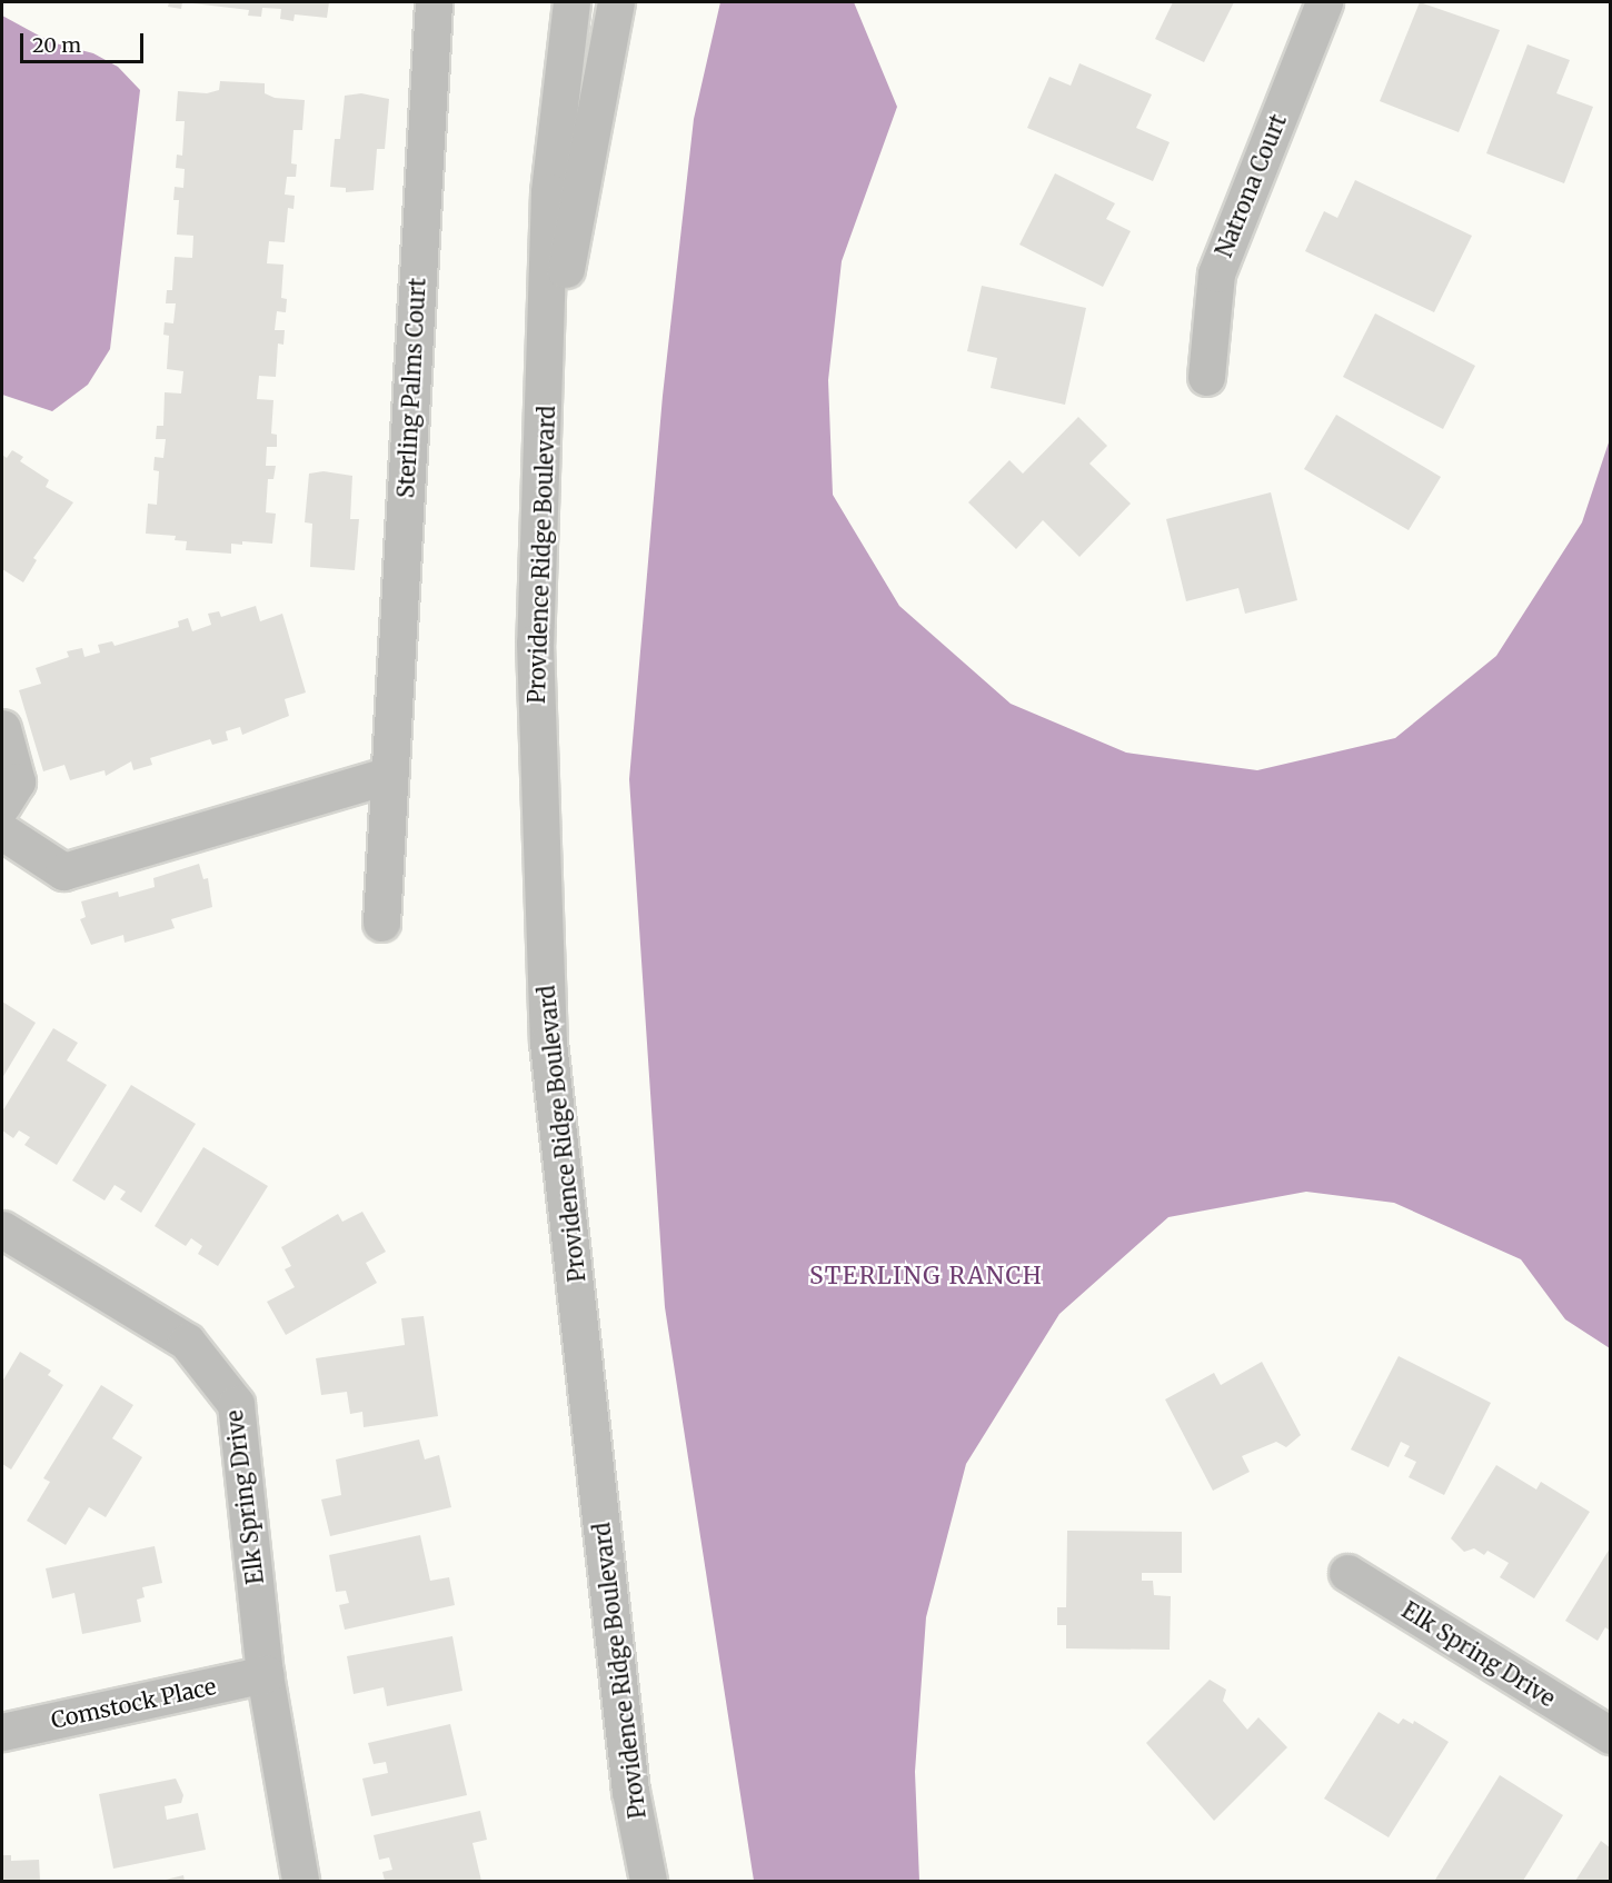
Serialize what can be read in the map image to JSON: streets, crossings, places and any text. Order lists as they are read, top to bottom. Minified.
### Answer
{"streets":{"street":["Natrona Court","Sterling Palms Court","Providence Ridge Boulevard","Elk Spring Drive","Comstock Place"]},"crossings":[["Elk Spring Drive","Comstock Place"]],"districts":["STERLING RANCH"],"scale_bar":"20 m"}
